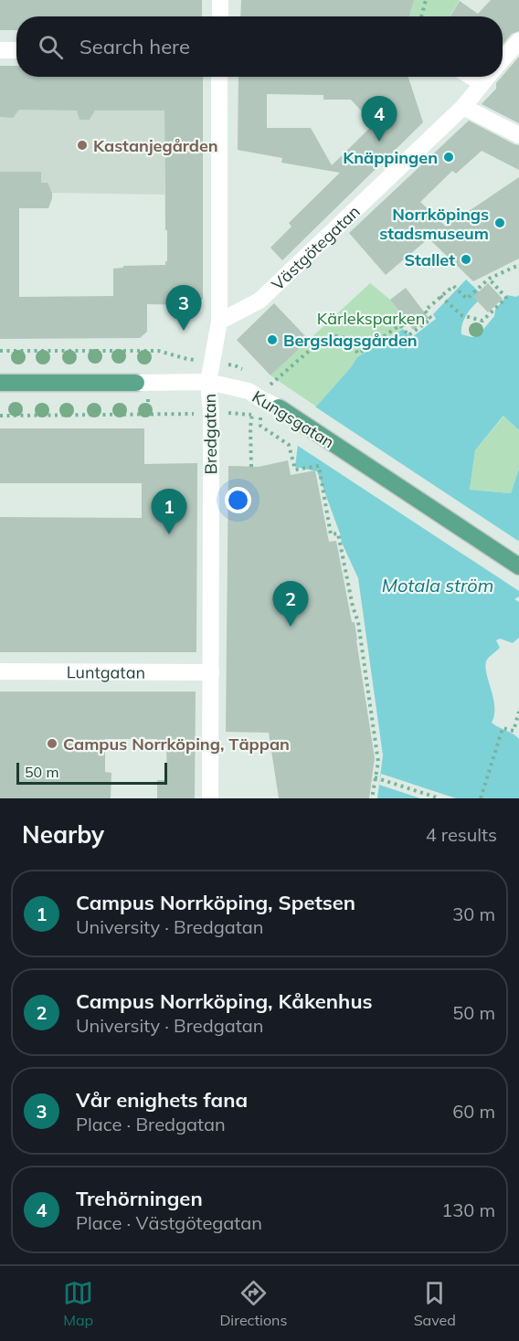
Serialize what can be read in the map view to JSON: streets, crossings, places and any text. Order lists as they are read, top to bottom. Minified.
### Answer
{"streets":{"main road":["Kungsgatan"],"street":["Västgötegatan","Bredgatan","Luntgatan"]},"crossings":[["Västgötegatan","Bredgatan"],["Kungsgatan","Bredgatan"],["Bredgatan","Luntgatan"]],"water":["Motala ström"],"parks":["Kärleksparken"],"places":["Kastanjegården","Knäppingen","Norrköpings stadsmuseum","Stallet","Bergslagsgården","Campus Norrköping, Täppan"],"scale_bar":"50 m","page":{"search":"Search here","pins":["4","3","1","2"],"scale":"50 m","heading":["Nearby","4 results"],"list":[{"mark":"1","name":"Campus Norrköping, Spetsen","note":"University · Bredgatan","value":"30 m"},{"mark":"2","name":"Campus Norrköping, Kåkenhus","note":"University · Bredgatan","value":"50 m"},{"mark":"3","name":"Vår enighets fana","note":"Place · Bredgatan","value":"60 m"},{"mark":"4","name":"Trehörningen","note":"Place · Västgötegatan","value":"130 m"}],"nav":["Map","Directions","Saved"]}}
